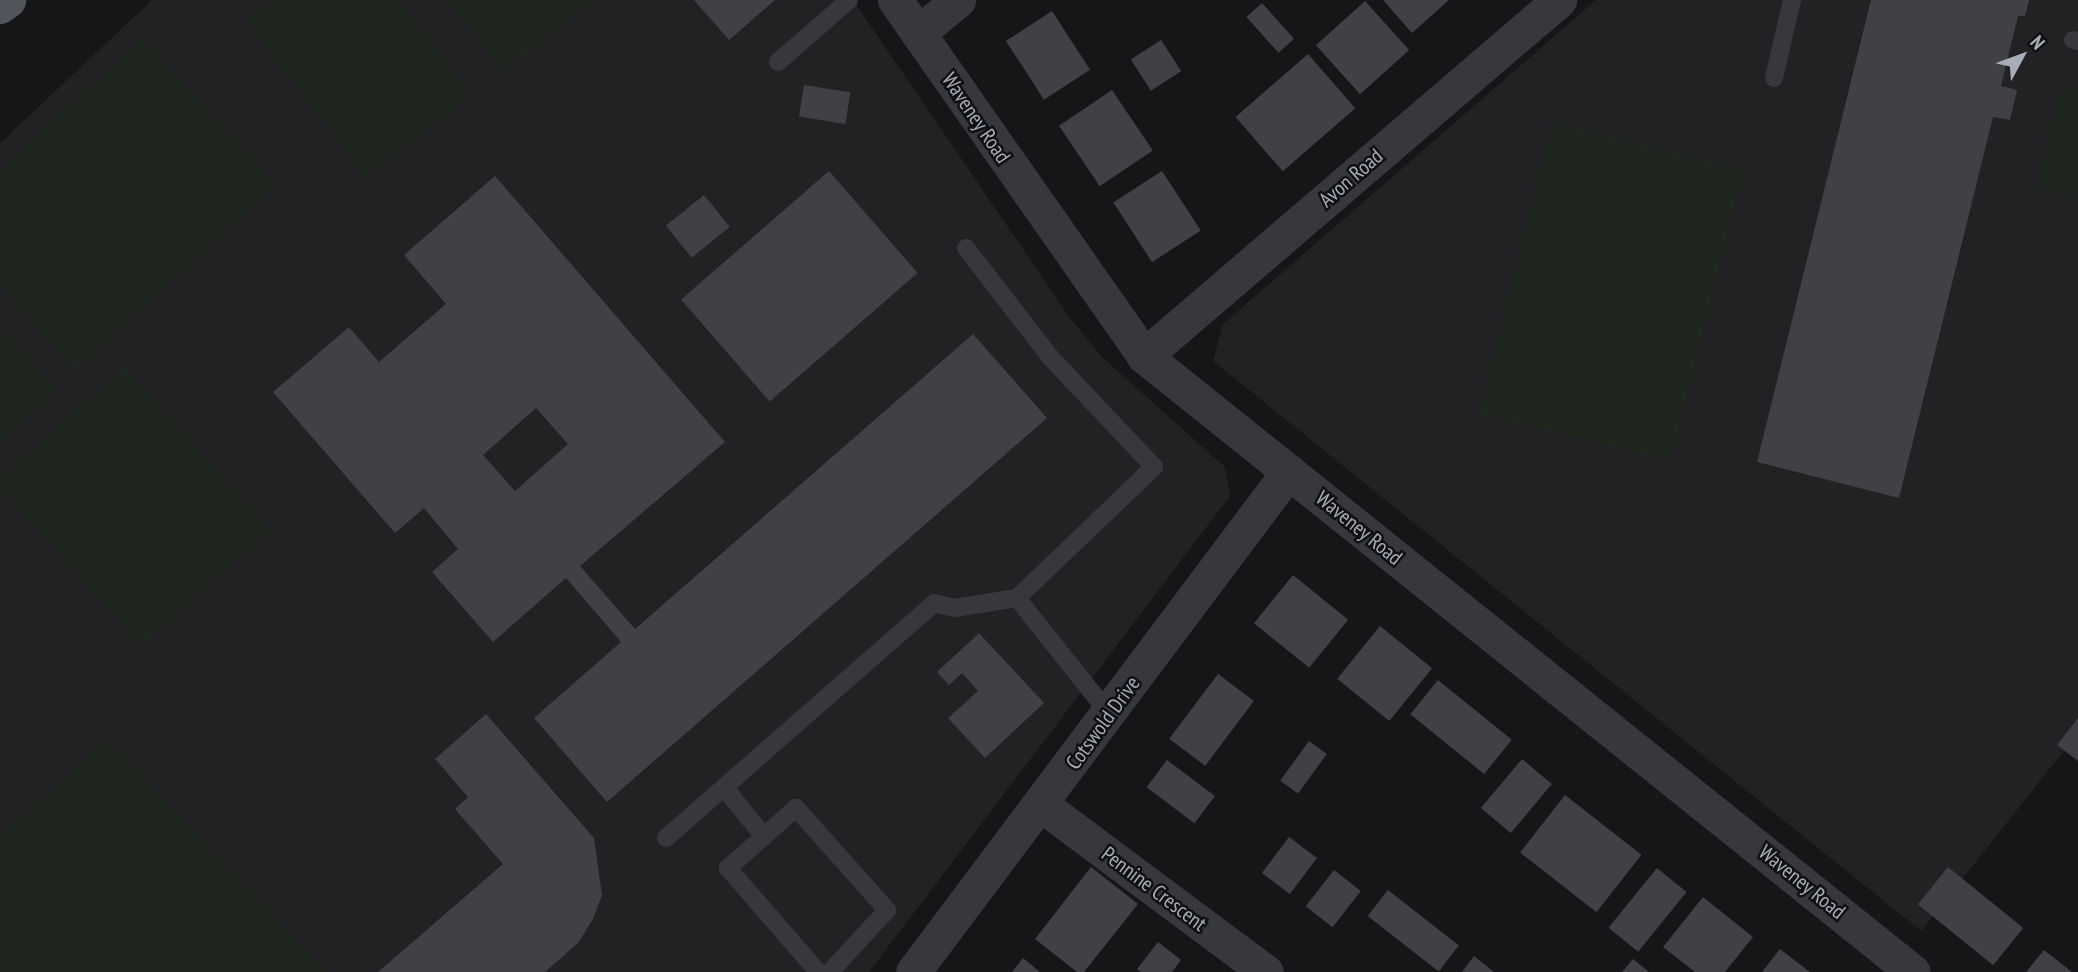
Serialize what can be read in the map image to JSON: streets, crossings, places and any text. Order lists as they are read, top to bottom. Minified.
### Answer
{"streets":{"street":["Waveney Road","Avon Road","Cotswold Drive","Pennine Crescent"]},"crossings":[["Waveney Road","Avon Road"],["Waveney Road","Cotswold Drive"],["Cotswold Drive","Pennine Crescent"]],"north":"top right"}
